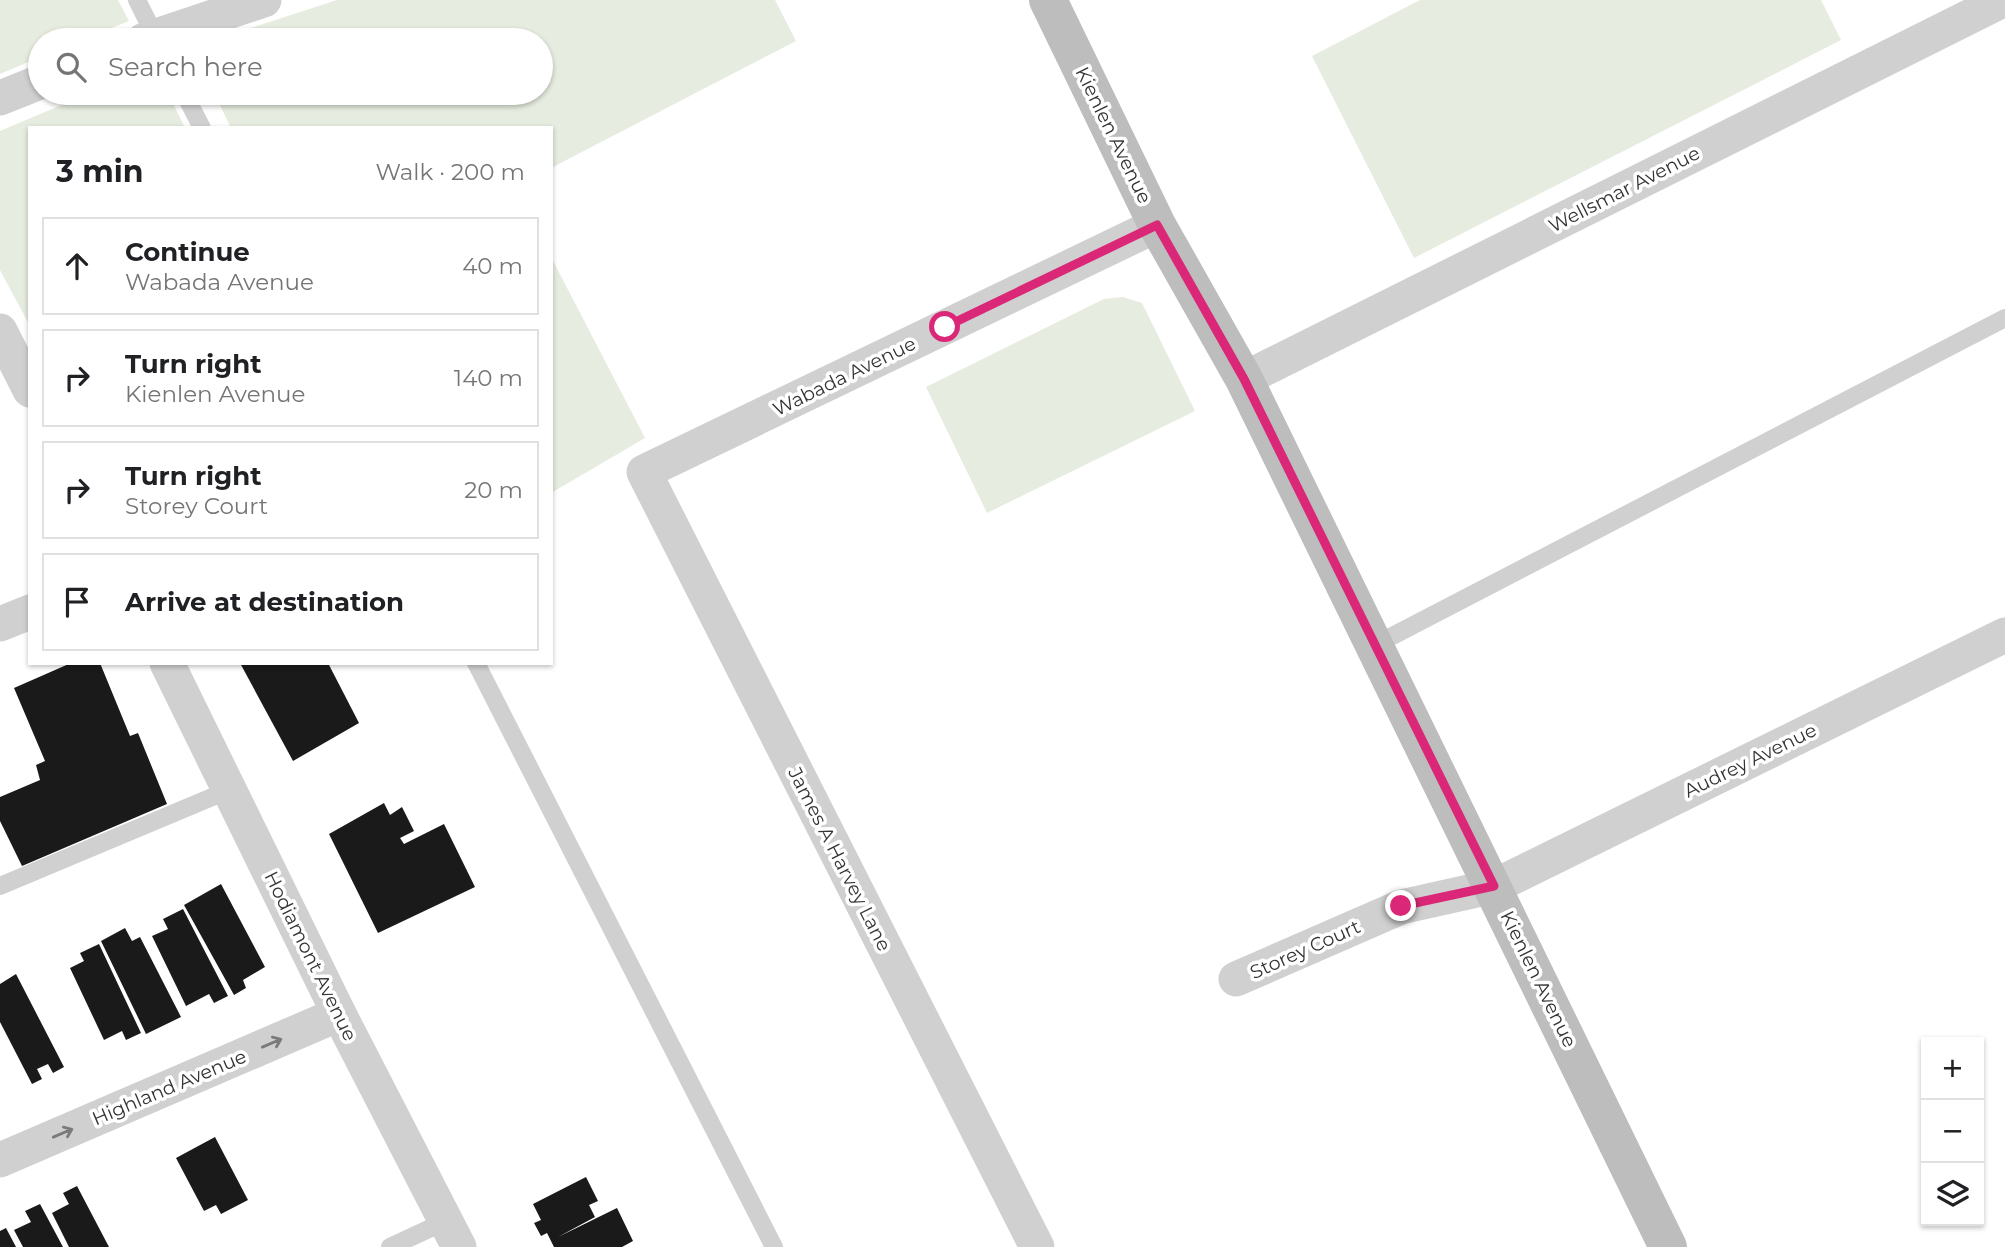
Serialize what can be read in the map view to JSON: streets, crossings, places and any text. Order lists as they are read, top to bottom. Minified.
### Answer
{"streets":{"main road":["Kienlen Avenue"],"street":["Wellsmar Avenue","Wabada Avenue","Audrey Avenue","James A Harvey Lane","Storey Court","Hodiamont Avenue","Highland Avenue"]},"crossings":[["Kienlen Avenue","Wellsmar Avenue"],["Kienlen Avenue","Wabada Avenue"],["Kienlen Avenue","Audrey Avenue"],["Kienlen Avenue","Storey Court"],["Wabada Avenue","James A Harvey Lane"],["Audrey Avenue","Storey Court"],["Hodiamont Avenue","Highland Avenue"]],"one_way":["Highland Avenue"],"page":{"search":"Search here","heading":["3 min","Walk · 200 m"],"list":[["Continue","Wabada Avenue","40 m"],["Turn right","Kienlen Avenue","140 m"],["Turn right","Storey Court","20 m"],"Arrive at destination"],"map_buttons":["+","−"]}}
